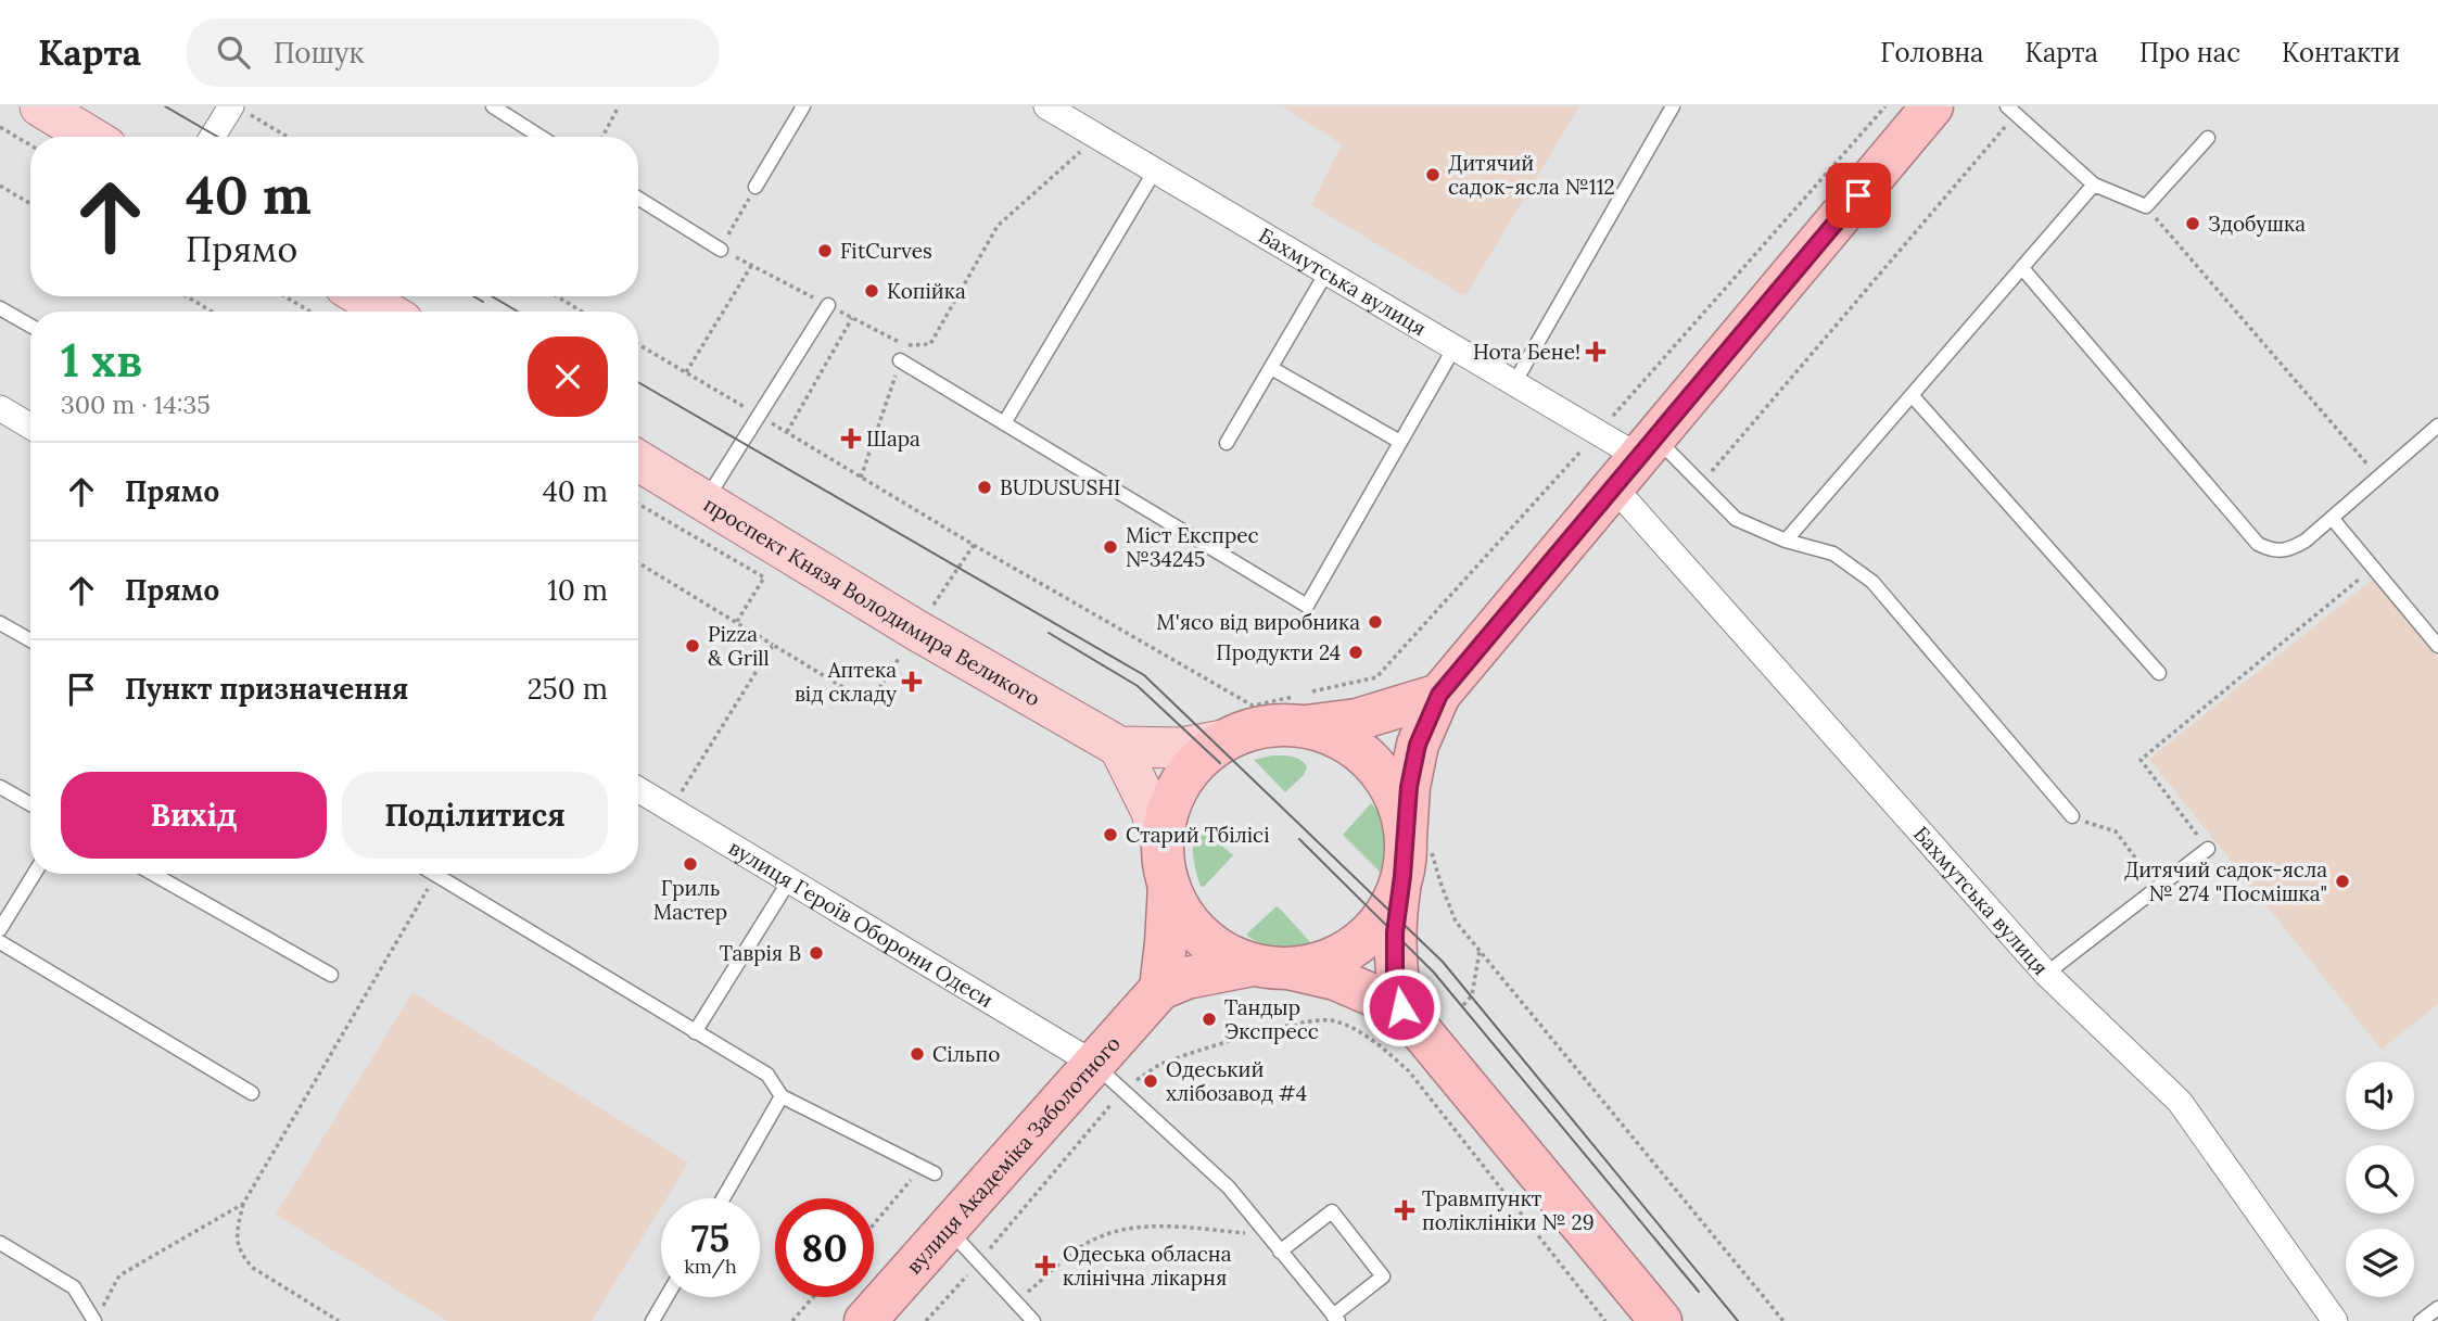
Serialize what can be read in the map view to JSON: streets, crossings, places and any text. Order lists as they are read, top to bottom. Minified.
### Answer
{"streets":{"highway":["вулиця Академіка Заболотного"],"main road":["проспект Князя Володимира Великого"],"street":["Бахмутська вулиця","вулиця Героїв Оборони Одеси"]},"crossings":[["проспект Князя Володимира Великого","вулиця Академіка Заболотного"],["вулиця Героїв Оборони Одеси","вулиця Академіка Заболотного"]],"places":{"other":["Дитячий садок-ясла №112","Здобушка","FitCurves","Копійка","BUDUSUSHI","Міст Експрес №34245","М'ясо від виробника","Pizza & Grill","Продукти 24","Старий Тбілісі","Гриль Мастер","Дитячий садок-ясла № 274 \"Посмішка\"","Таврія В","Тандыр Экспресс","Сільпо","Одеський хлібозавод #4"],"health":["Нота Бене!","Шара","Аптека від складу","Травмпункт поліклініки № 29","Одеська обласна клінічна лікарня"]},"page":{"header":"Карта","search":"Пошук","nav":["Головна","Карта","Про нас","Контакти"],"turn":["40 m","Прямо"],"heading":["1 хв","300 m · 14:35"],"list":[{"name":"Прямо","value":"40 m"},{"name":"Прямо","value":"10 m"},{"name":"Пункт призначення","value":"250 m"}],"buttons":["Вихід","Поділитися"],"speed":"75 km/h","limit":"80"}}
